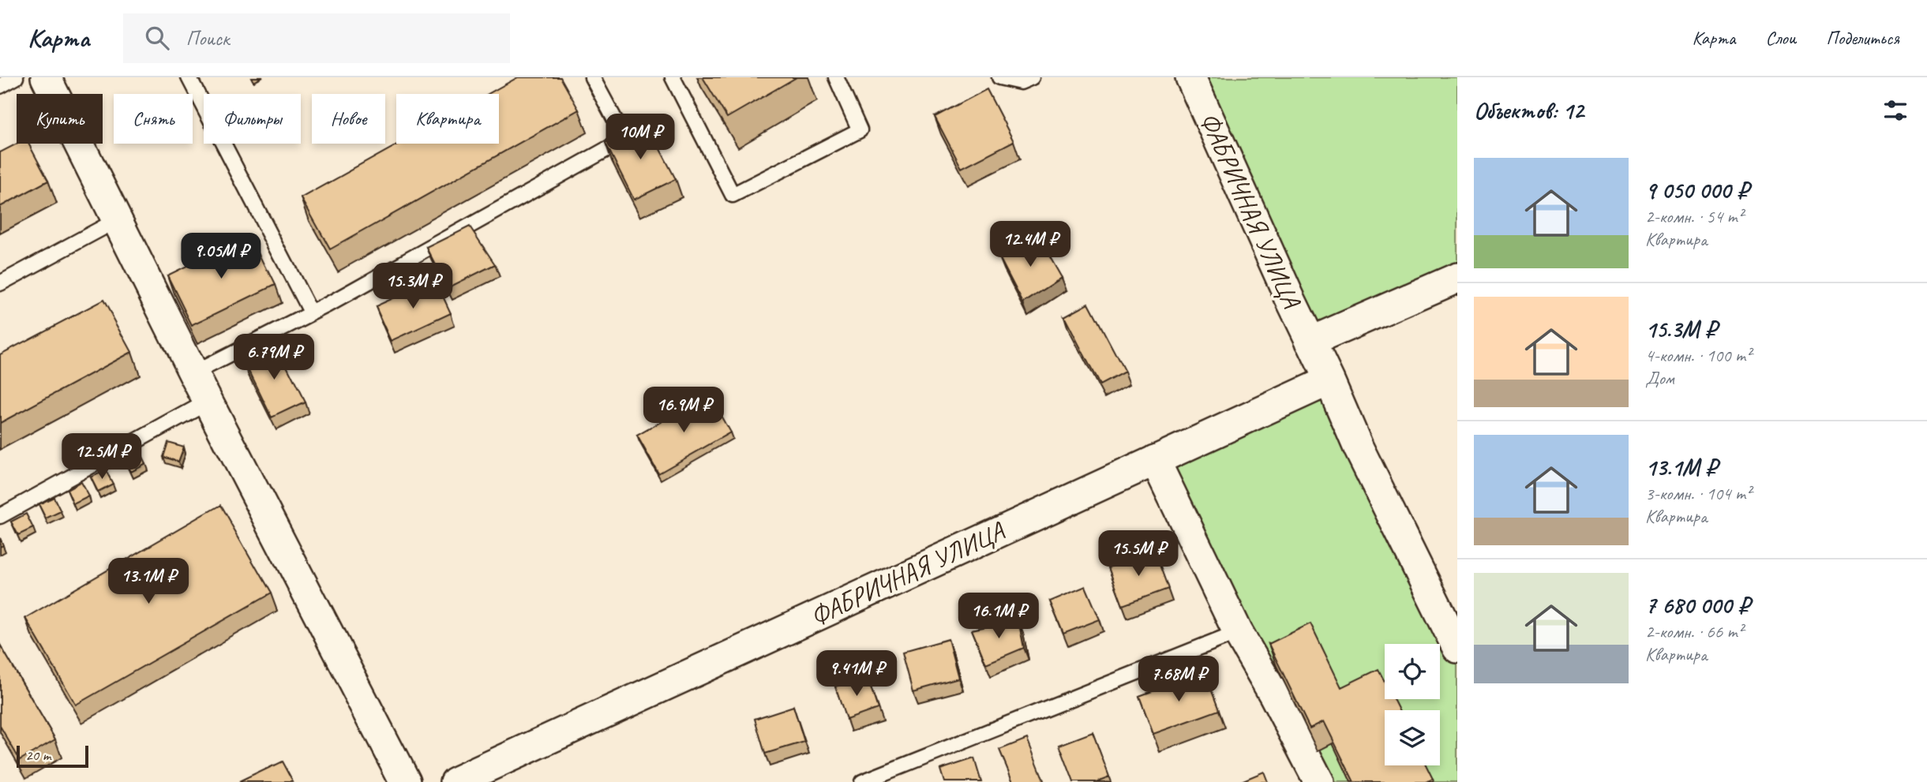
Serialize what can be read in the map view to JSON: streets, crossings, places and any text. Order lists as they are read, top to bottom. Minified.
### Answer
{"streets":{"street":["ФАБРИЧНАЯ УЛИЦА"]},"scale_bar":"20 m","page":{"header":"Карта","search":"Поиск","nav":["Карта","Слои","Поделиться"],"heading":"Объектов: 12","chip":["Купить","Снять","Фильтры","Новое","Квартира"],"price":["10M ₽","12.4M ₽","9.05M ₽","15.3M ₽","6.79M ₽","16.9M ₽","12.5M ₽","15.5M ₽","13.1M ₽","16.1M ₽","9.41M ₽","7.68M ₽"],"list":[{"name":"9 050 000 ₽","note":"2-комн. · 54 m² · Квартира"},{"name":"15.3M ₽","note":"4-комн. · 100 m² · Дом"},{"name":"13.1M ₽","note":"3-комн. · 104 m² · Квартира"},{"name":"7 680 000 ₽","note":"2-комн. · 66 m² · Квартира"}],"scale":"20 m"}}
